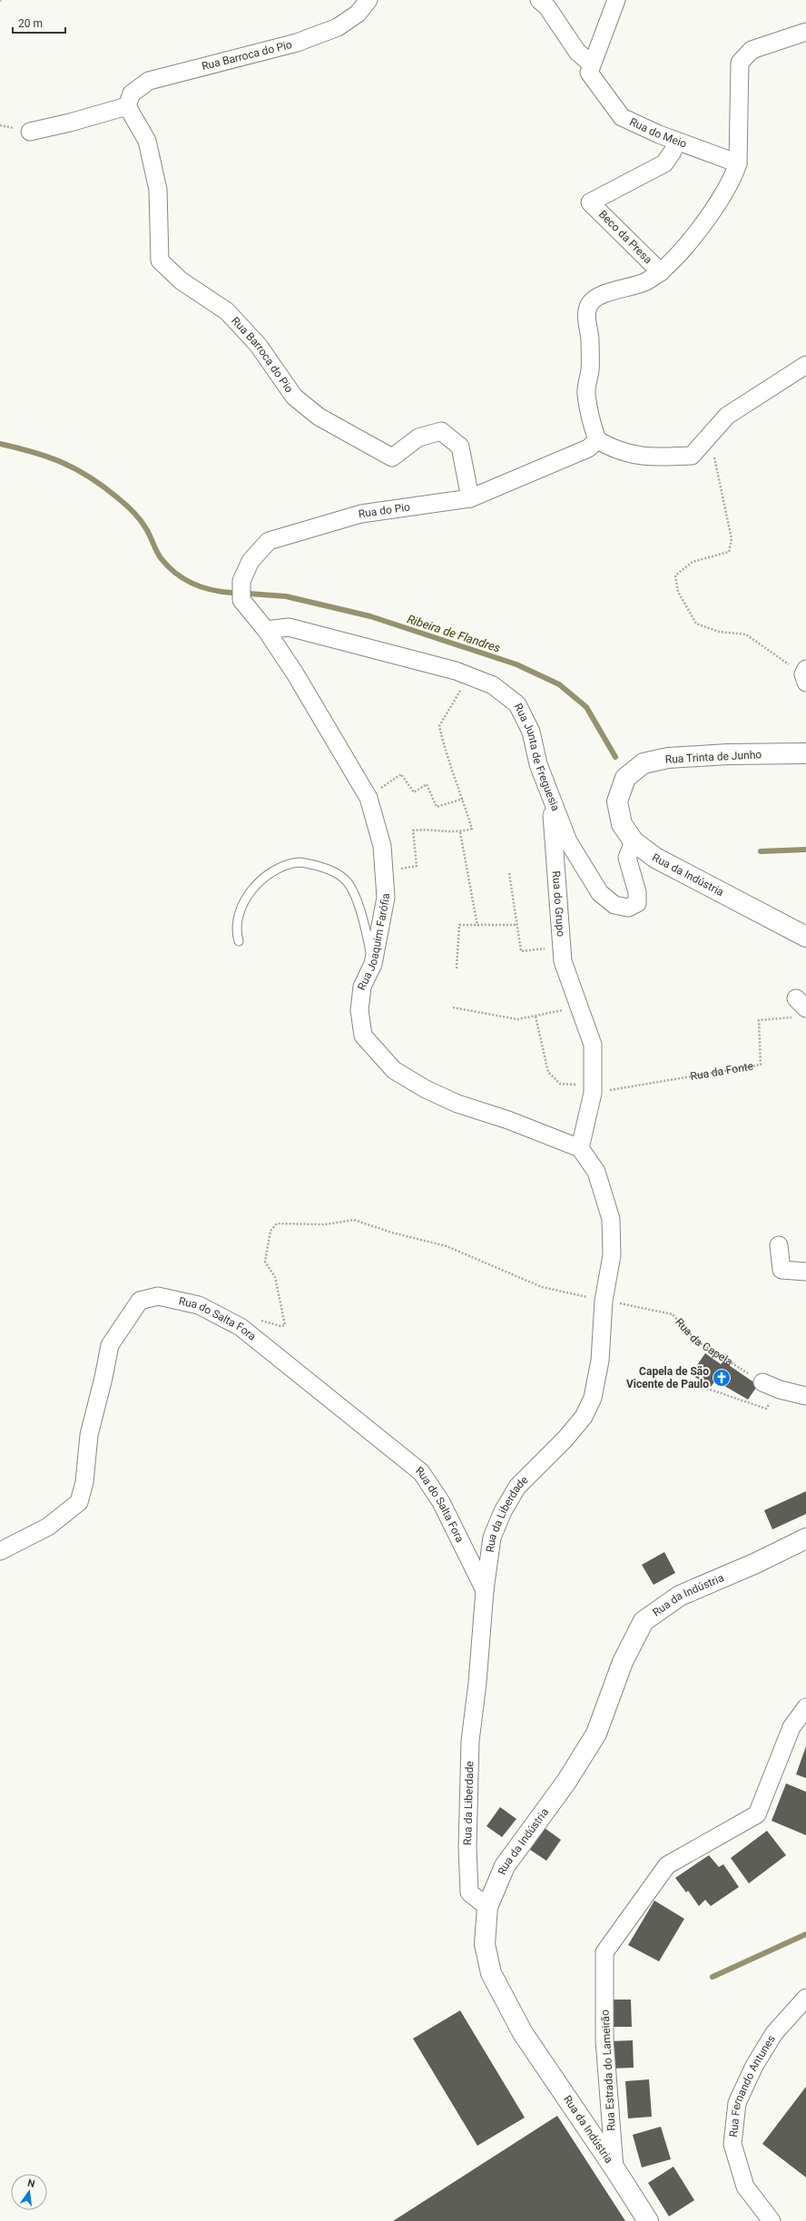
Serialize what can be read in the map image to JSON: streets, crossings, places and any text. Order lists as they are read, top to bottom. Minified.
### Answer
{"streets":{"street":["Rua Barroca do Pio","Rua do Meio","Beco da Presa","Rua do Pio","Rua Trinta de Junho","Rua Junta de Freguesia","Rua da Indústria","Rua do Grupo","Rua Joaquim Farófia","Rua do Salta Fora","Rua da Liberdade","Rua Estrada do Lameirão","Rua Fernando Antunes"],"path":["Rua da Fonte","Rua da Capela"]},"crossings":[["Rua Barroca do Pio","Rua do Pio"],["Rua do Meio","Beco da Presa"],["Rua do Pio","Rua Junta de Freguesia"],["Rua do Pio","Rua Joaquim Farófia"],["Rua Trinta de Junho","Rua da Indústria"],["Rua Junta de Freguesia","Rua da Indústria"],["Rua Junta de Freguesia","Rua do Grupo"],["Rua Junta de Freguesia","Rua Joaquim Farófia"],["Rua da Indústria","Rua da Liberdade"],["Rua da Indústria","Rua Estrada do Lameirão"],["Rua do Grupo","Rua Joaquim Farófia"],["Rua do Grupo","Rua da Fonte"],["Rua do Grupo","Rua da Liberdade"],["Rua Joaquim Farófia","Rua da Liberdade"],["Rua do Salta Fora","Rua da Liberdade"],["Rua da Capela","Rua da Liberdade"]],"water":["Ribeira de Flandres"],"places":{"church":["Capela de São Vicente de Paulo"]},"scale_bar":"20 m","north":"top"}
